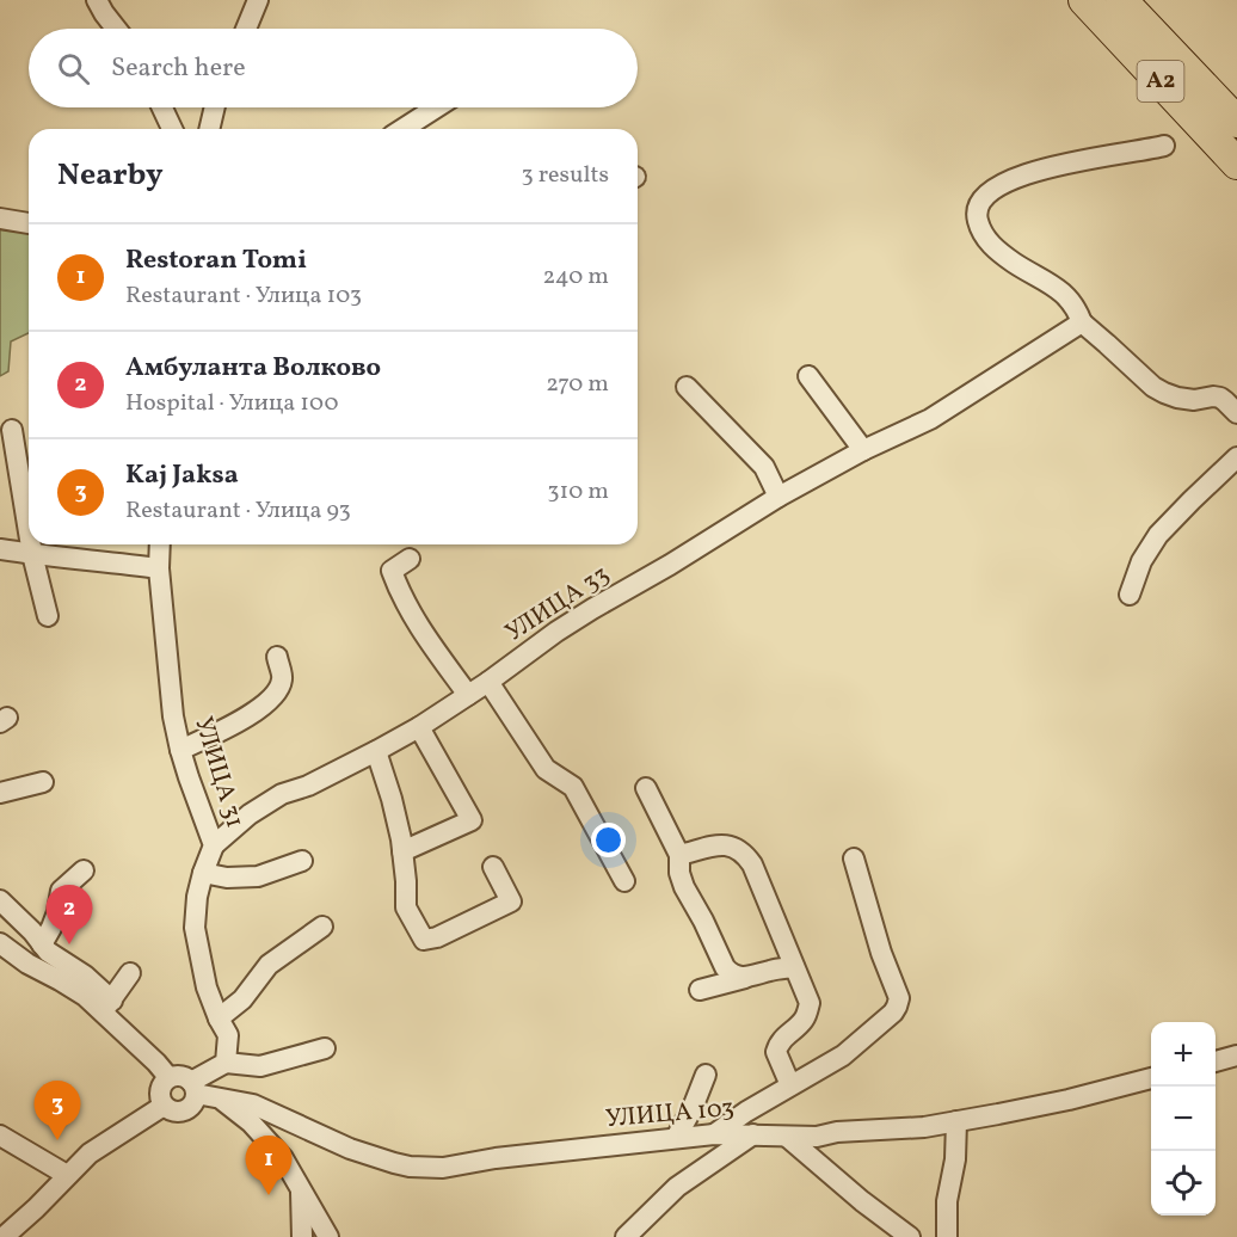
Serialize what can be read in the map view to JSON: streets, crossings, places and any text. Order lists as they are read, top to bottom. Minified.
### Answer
{"streets":{"highway":["A2"],"street":["УЛИЦА 33","УЛИЦА 31","УЛИЦА 103"]},"crossings":[["УЛИЦА 33","УЛИЦА 31"]],"page":{"search":"Search here","heading":["Nearby","3 results"],"list":[{"mark":"1","name":"Restoran Tomi","note":"Restaurant · Улица 103","value":"240 m"},{"mark":"2","name":"Амбуланта Волково","note":"Hospital · Улица 100","value":"270 m"},{"mark":"3","name":"Kaj Jaksa","note":"Restaurant · Улица 93","value":"310 m"}],"pins":["2","3","1"],"map_buttons":["+","−"]}}
